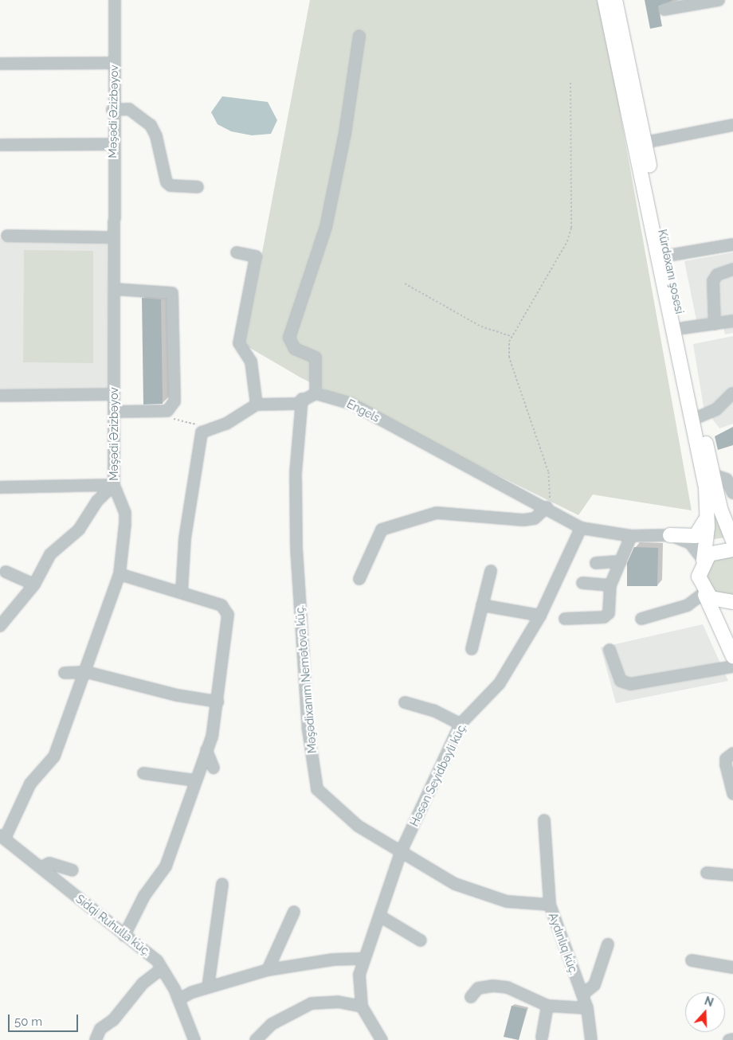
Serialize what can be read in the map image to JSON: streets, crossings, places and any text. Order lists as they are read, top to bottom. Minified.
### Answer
{"streets":{"main road":["Kürdəxanı şosesi"],"street":["Məşədi Əzizbəyov","Engels","Məşədixanım Nemətova küç.","Həsən Seyidbəyli küç.","Sidqi Ruhulla küç.","Aydınlıq küç."]},"crossings":[["Məşədi Əzizbəyov","Sidqi Ruhulla küç."],["Engels","Həsən Seyidbəyli küç."],["Məşədixanım Nemətova küç.","Həsən Seyidbəyli küç."],["Məşədixanım Nemətova küç.","Aydınlıq küç."]],"scale_bar":"50 m","north":"top"}
